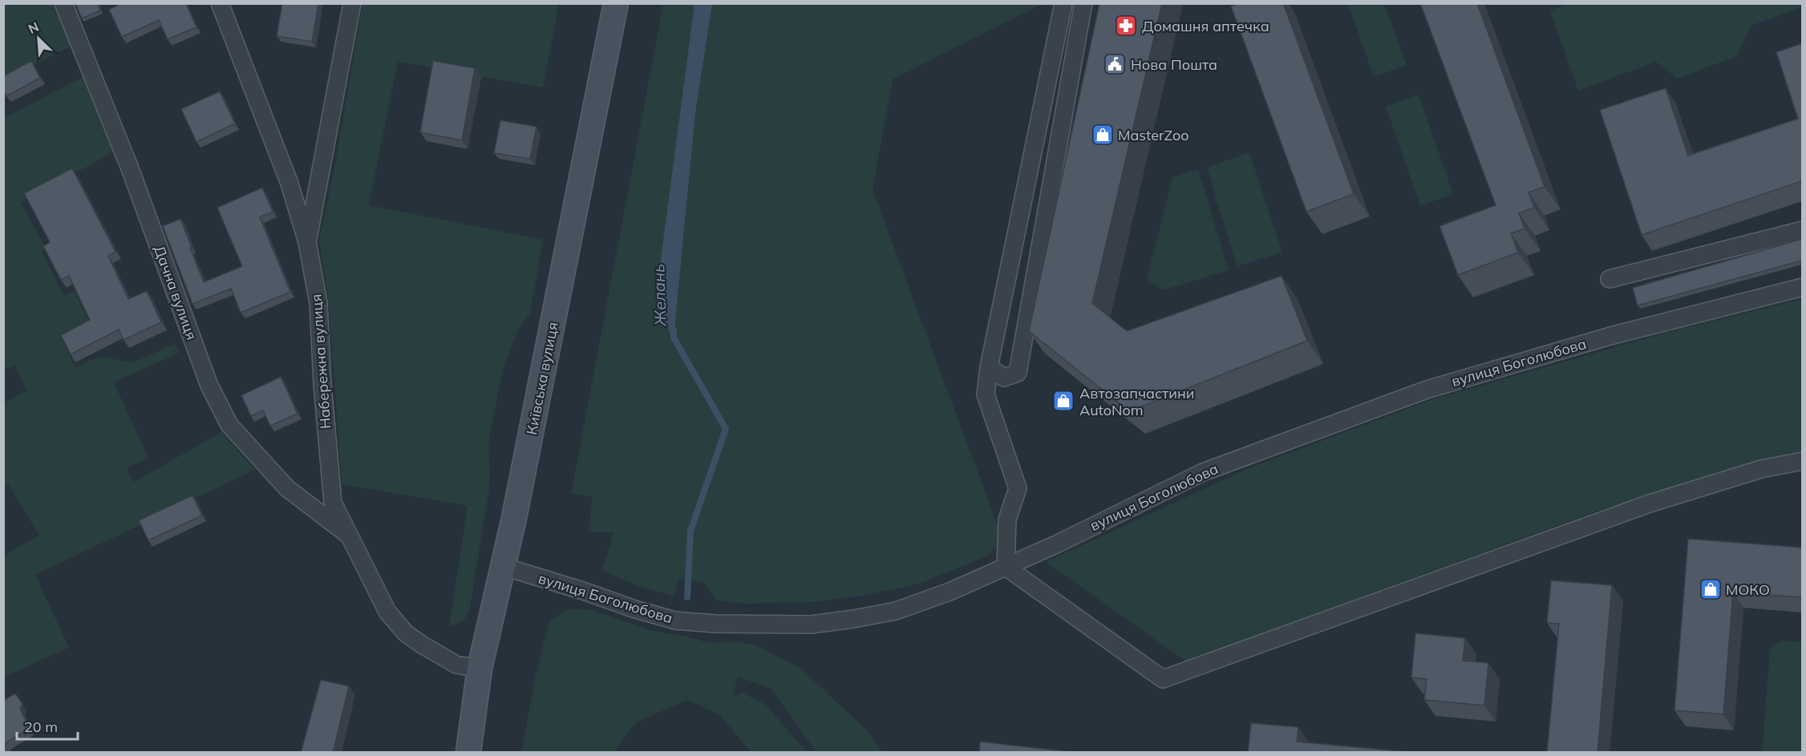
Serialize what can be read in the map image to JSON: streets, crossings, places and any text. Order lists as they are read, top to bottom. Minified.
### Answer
{"streets":{"main road":["Київська вулиця"],"street":["Дачна вулиця","Набережна вулиця","вулиця Боголюбова"]},"crossings":[["Дачна вулиця","Набережна вулиця"],["Набережна вулиця","Київська вулиця"],["вулиця Боголюбова","Київська вулиця"]],"water":["Желань"],"places":{"pharmacy":["Домашня аптечка"],"public building":["Нова Пошта"],"shop":["MasterZoo","Автозапчастини AutoNom","МОКО"]},"scale_bar":"20 m","north":"top left"}
